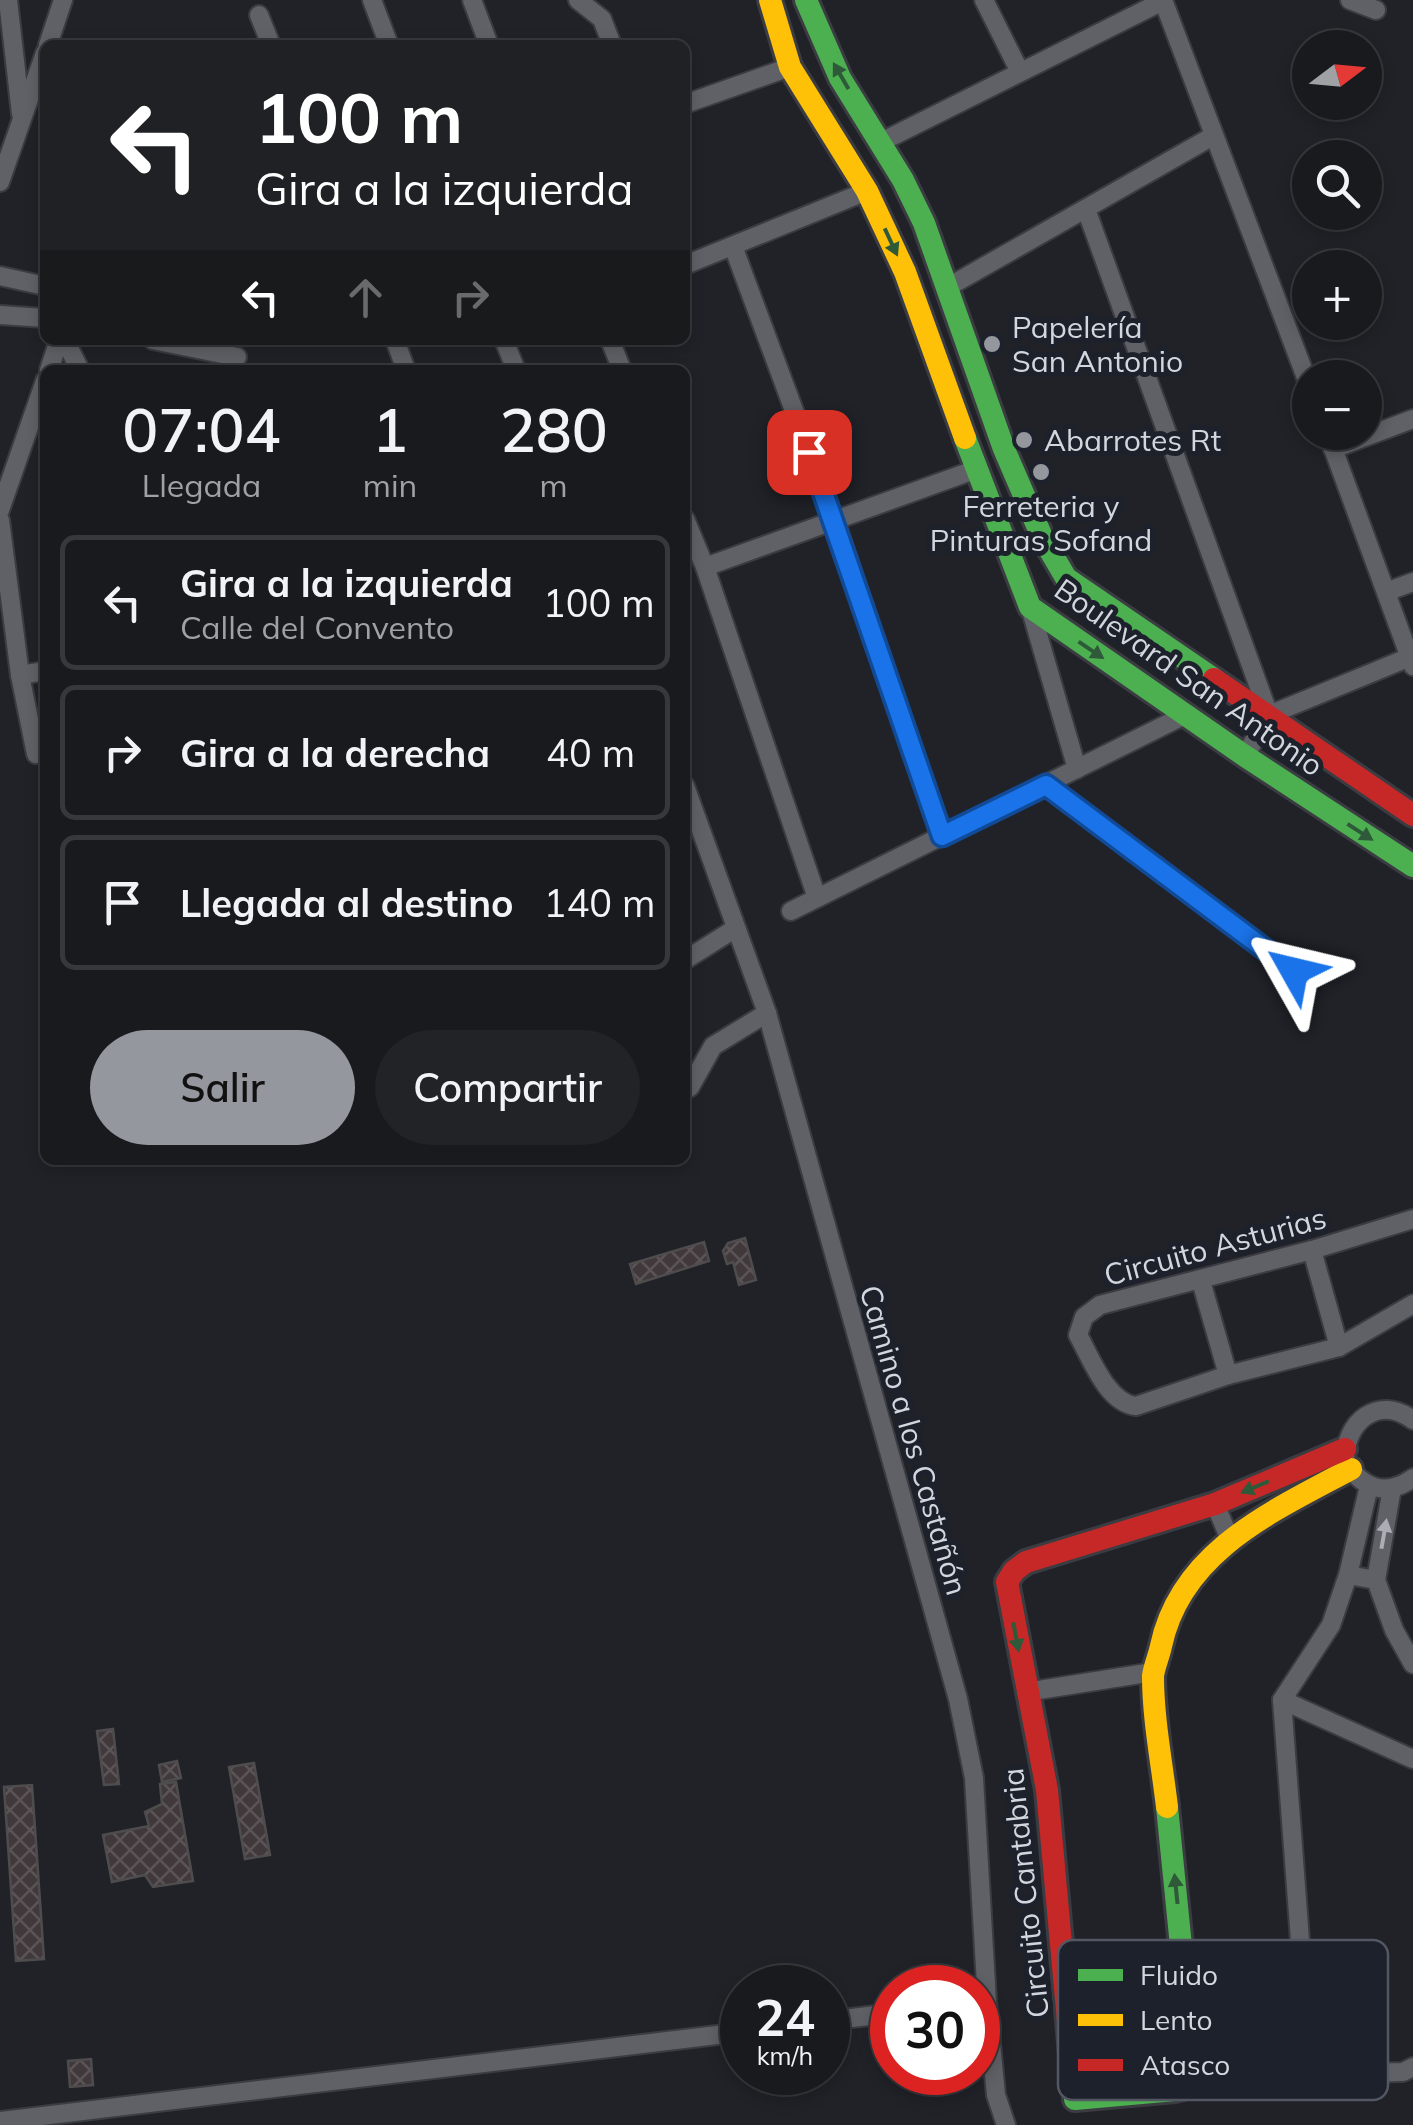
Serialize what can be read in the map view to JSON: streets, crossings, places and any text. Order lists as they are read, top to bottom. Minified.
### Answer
{"streets":{"street":["Boulevard San Antonio","Circuito Asturias","Camino a los Castañón","Circuito Cantabria"]},"places":["Papelería San Antonio","Abarrotes Rt","Ferreteria y Pinturas Sofand"],"legend":["Fluido","Lento","Atasco"],"north":"right","page":{"map_buttons":["+","−"],"turn":["100 m","Gira a la izquierda"],"eta":["07:04","Llegada","1","min","280","m"],"list":[{"name":"Gira a la izquierda","note":"Calle del Convento","value":"100 m"},{"name":"Gira a la derecha","value":"40 m"},{"name":"Llegada al destino","value":"140 m"}],"buttons":["Salir","Compartir"],"speed":"24 km/h","limit":"30"}}
